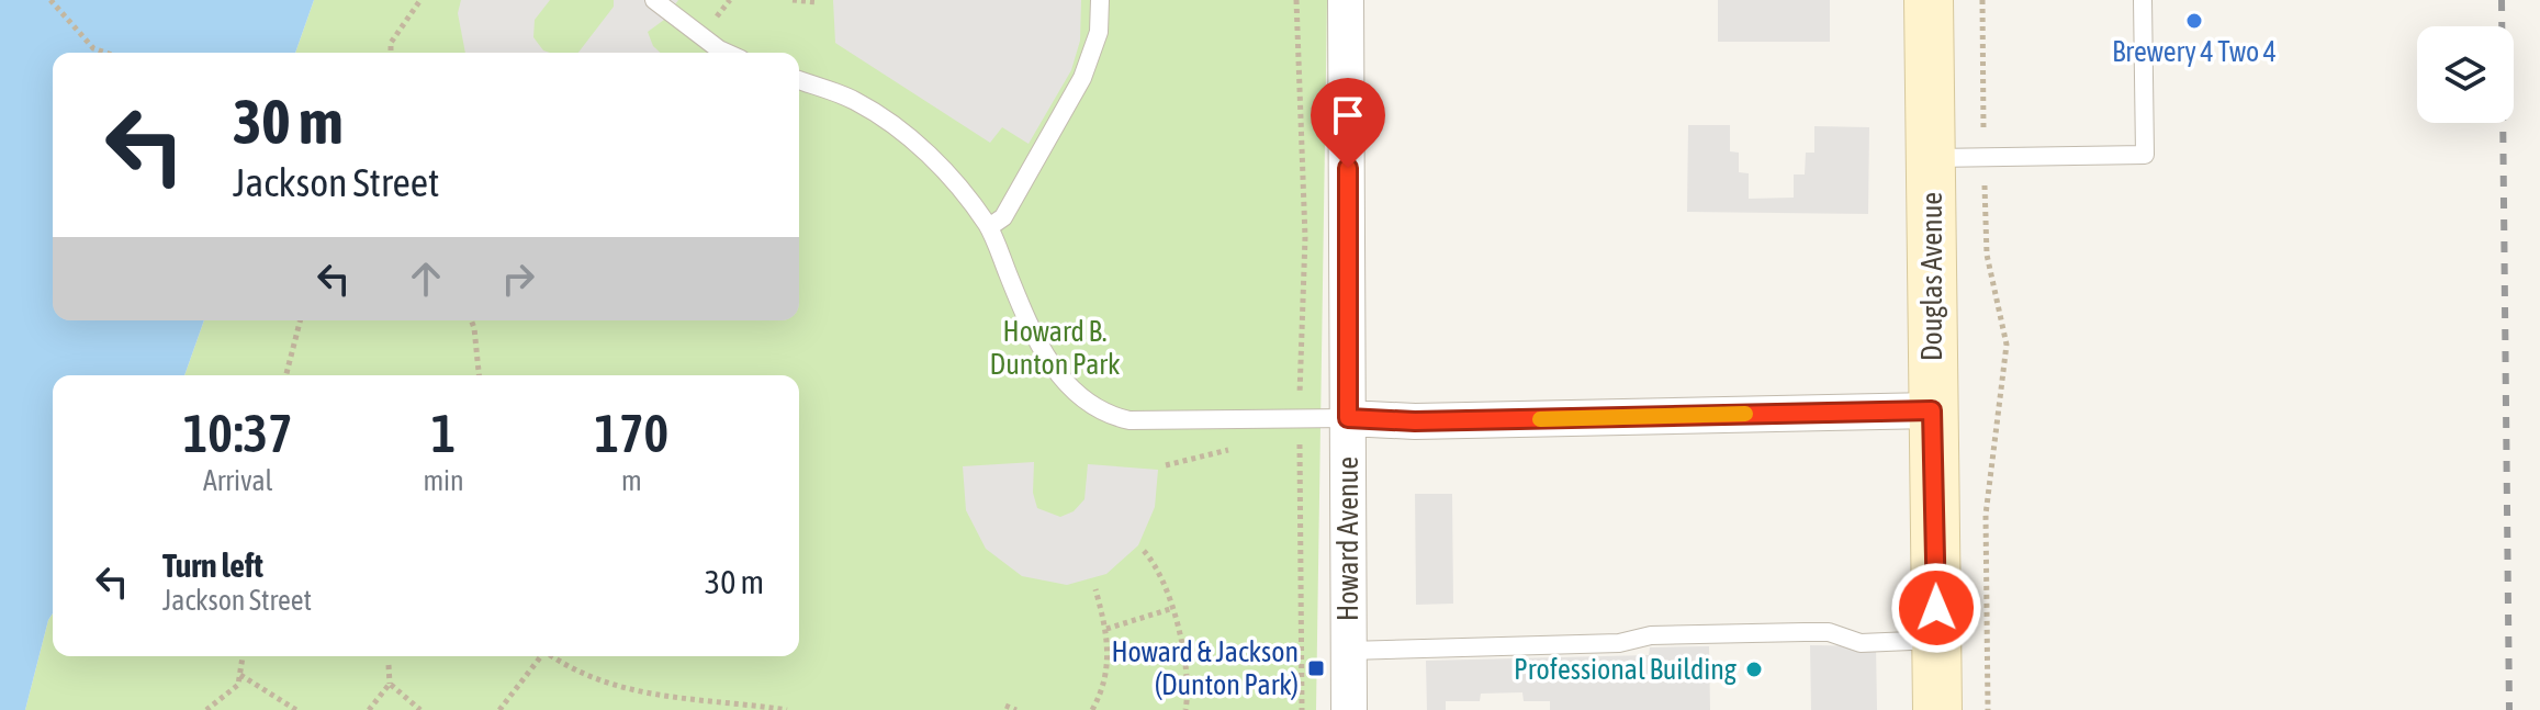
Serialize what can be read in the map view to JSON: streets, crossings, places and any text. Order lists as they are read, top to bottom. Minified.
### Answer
{"streets":{"street":["Douglas Avenue","Howard Avenue"]},"parks":["Howard B. Dunton Park"],"places":{"other":["Brewery 4 Two 4","Professional Building"],"transit":["Howard & Jackson (Dunton Park)"]},"page":{"turn":["30 m","Jackson Street"],"eta":["10:37","Arrival","1","min","170","m"],"list":[{"name":"Turn left","note":"Jackson Street","value":"30 m"}]}}
